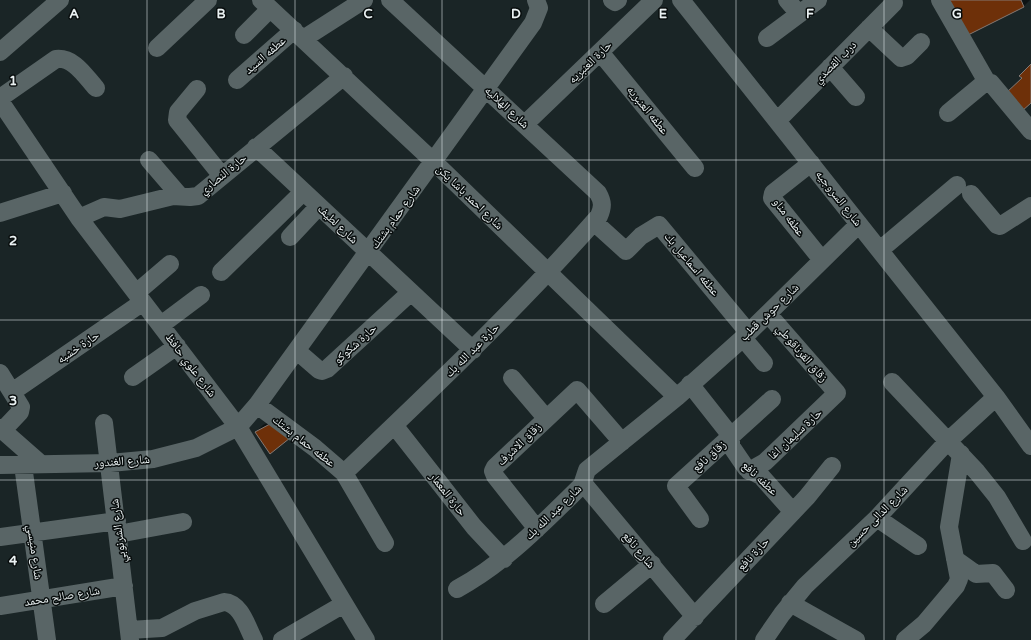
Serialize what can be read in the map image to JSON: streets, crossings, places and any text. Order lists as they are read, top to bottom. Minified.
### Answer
{"streets":{"street":["عطفه السيد","حارة العنبريه","درب القصدي","شارع الهلاليه","عطفه العنبريه","حارة النصاري","شارع احمد باشا يكن","شارع السروجيه","شارع حمام بشتك","عطفه مناو","شارع لطيف","عطفه اسماعيل بك","شارع حوش قطب","حارة شكوكو","حارة خشبه","حارة عبد الله بك","زقاق القرناقوطي","شارع علوي حافظ","حارة سليمان اغا","عطفه حمام بشتك","زقاق الاشرف","زقاق نافع","شارع الغندور","عطفه نافع","حارة المعمار","شارع عبد الله بك","شارع الدالى حسين","شارع الشرنوبي","شارع نافع","شارع منيسي","حارة نافع","شارع صالح محمد"]},"crossings":[["عطفه السيد","شارع احمد باشا يكن"],["حارة العنبريه","شارع الهلاليه"],["حارة العنبريه","عطفه العنبريه"],["درب القصدي","شارع السروجيه"],["شارع الهلاليه","شارع حمام بشتك"],["شارع الهلاليه","عطفه اسماعيل بك"],["شارع الهلاليه","حارة عبد الله بك"],["حارة النصاري","شارع احمد باشا يكن"],["حارة النصاري","شارع لطيف"],["حارة النصاري","شارع علوي حافظ"],["شارع احمد باشا يكن","شارع حمام بشتك"],["شارع احمد باشا يكن","شارع حوش قطب"],["شارع احمد باشا يكن","حارة عبد الله بك"],["شارع احمد باشا يكن","شارع عبد الله بك"],["شارع السروجيه","عطفه مناو"],["شارع السروجيه","شارع حوش قطب"],["شارع السروجيه","شارع الدالى حسين"],["شارع حمام بشتك","شارع لطيف"],["شارع حمام بشتك","حارة شكوكو"],["شارع حمام بشتك","شارع علوي حافظ"],["شارع حمام بشتك","عطفه حمام بشتك"],["شارع حمام بشتك","شارع الغندور"],["عطفه مناو","شارع حوش قطب"],["شارع لطيف","حارة شكوكو"],["شارع لطيف","حارة عبد الله بك"],["عطفه اسماعيل بك","شارع حوش قطب"],["عطفه اسماعيل بك","حارة عبد الله بك"],["شارع حوش قطب","زقاق القرناقوطي"],["شارع حوش قطب","عطفه نافع"],["شارع حوش قطب","شارع عبد الله بك"],["حارة خشبه","شارع علوي حافظ"],["حارة عبد الله بك","عطفه حمام بشتك"],["حارة عبد الله بك","حارة المعمار"],["زقاق القرناقوطي","حارة سليمان اغا"],["شارع علوي حافظ","شارع الغندور"],["حارة سليمان اغا","عطفه نافع"],["زقاق الاشرف","شارع عبد الله بك"],["زقاق نافع","عطفه نافع"],["شارع الغندور","شارع الشرنوبي"],["شارع الغندور","شارع منيسي"],["عطفه نافع","حارة نافع"],["حارة المعمار","شارع عبد الله بك"],["شارع عبد الله بك","شارع نافع"],["شارع الشرنوبي","شارع صالح محمد"],["شارع نافع","حارة نافع"],["شارع منيسي","شارع صالح محمد"]],"grid":{"columns":["A","B","C","D","E","F","G"],"rows":["1","2","3","4"]}}
